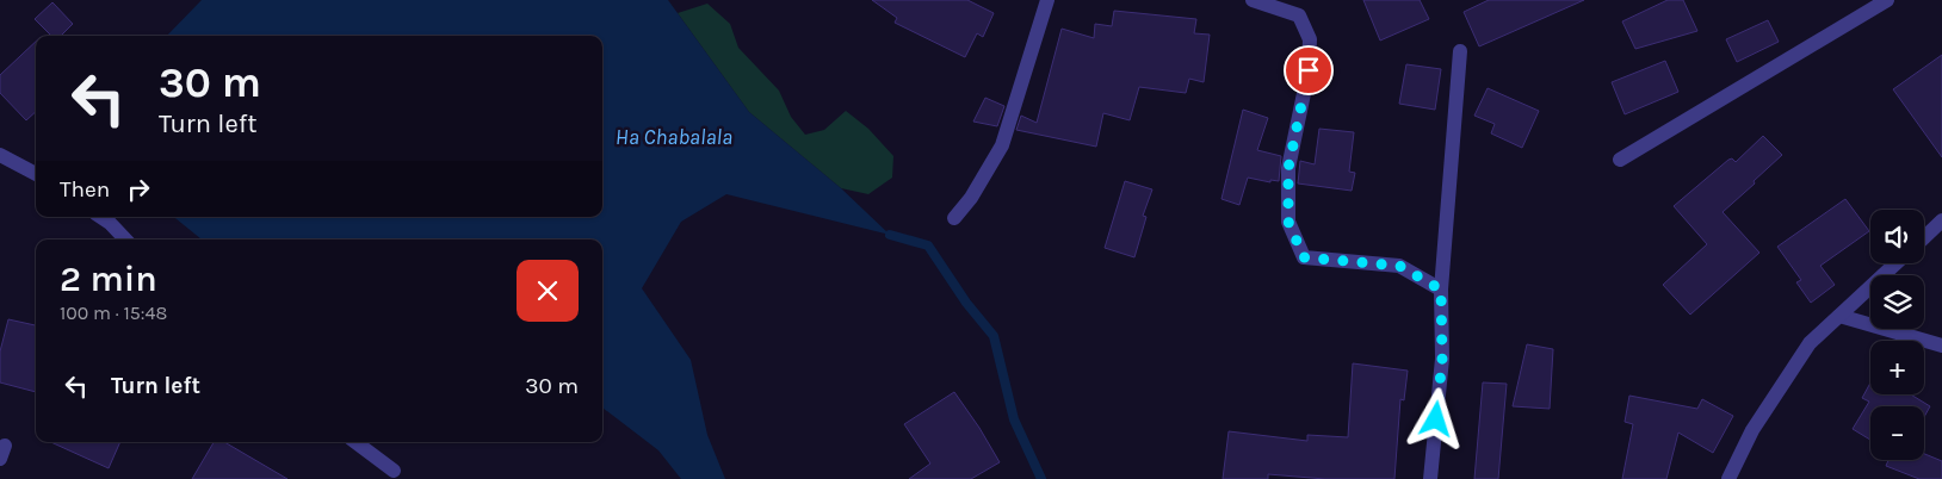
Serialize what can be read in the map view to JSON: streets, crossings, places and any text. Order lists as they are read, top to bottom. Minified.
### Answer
{"water":["Ha Chabalala"],"page":{"turn":["30 m","Turn left"],"then":"Then","map_buttons":["+","−"],"heading":["2 min","100 m · 15:48"],"list":[{"name":"Turn left","value":"30 m"}]}}
